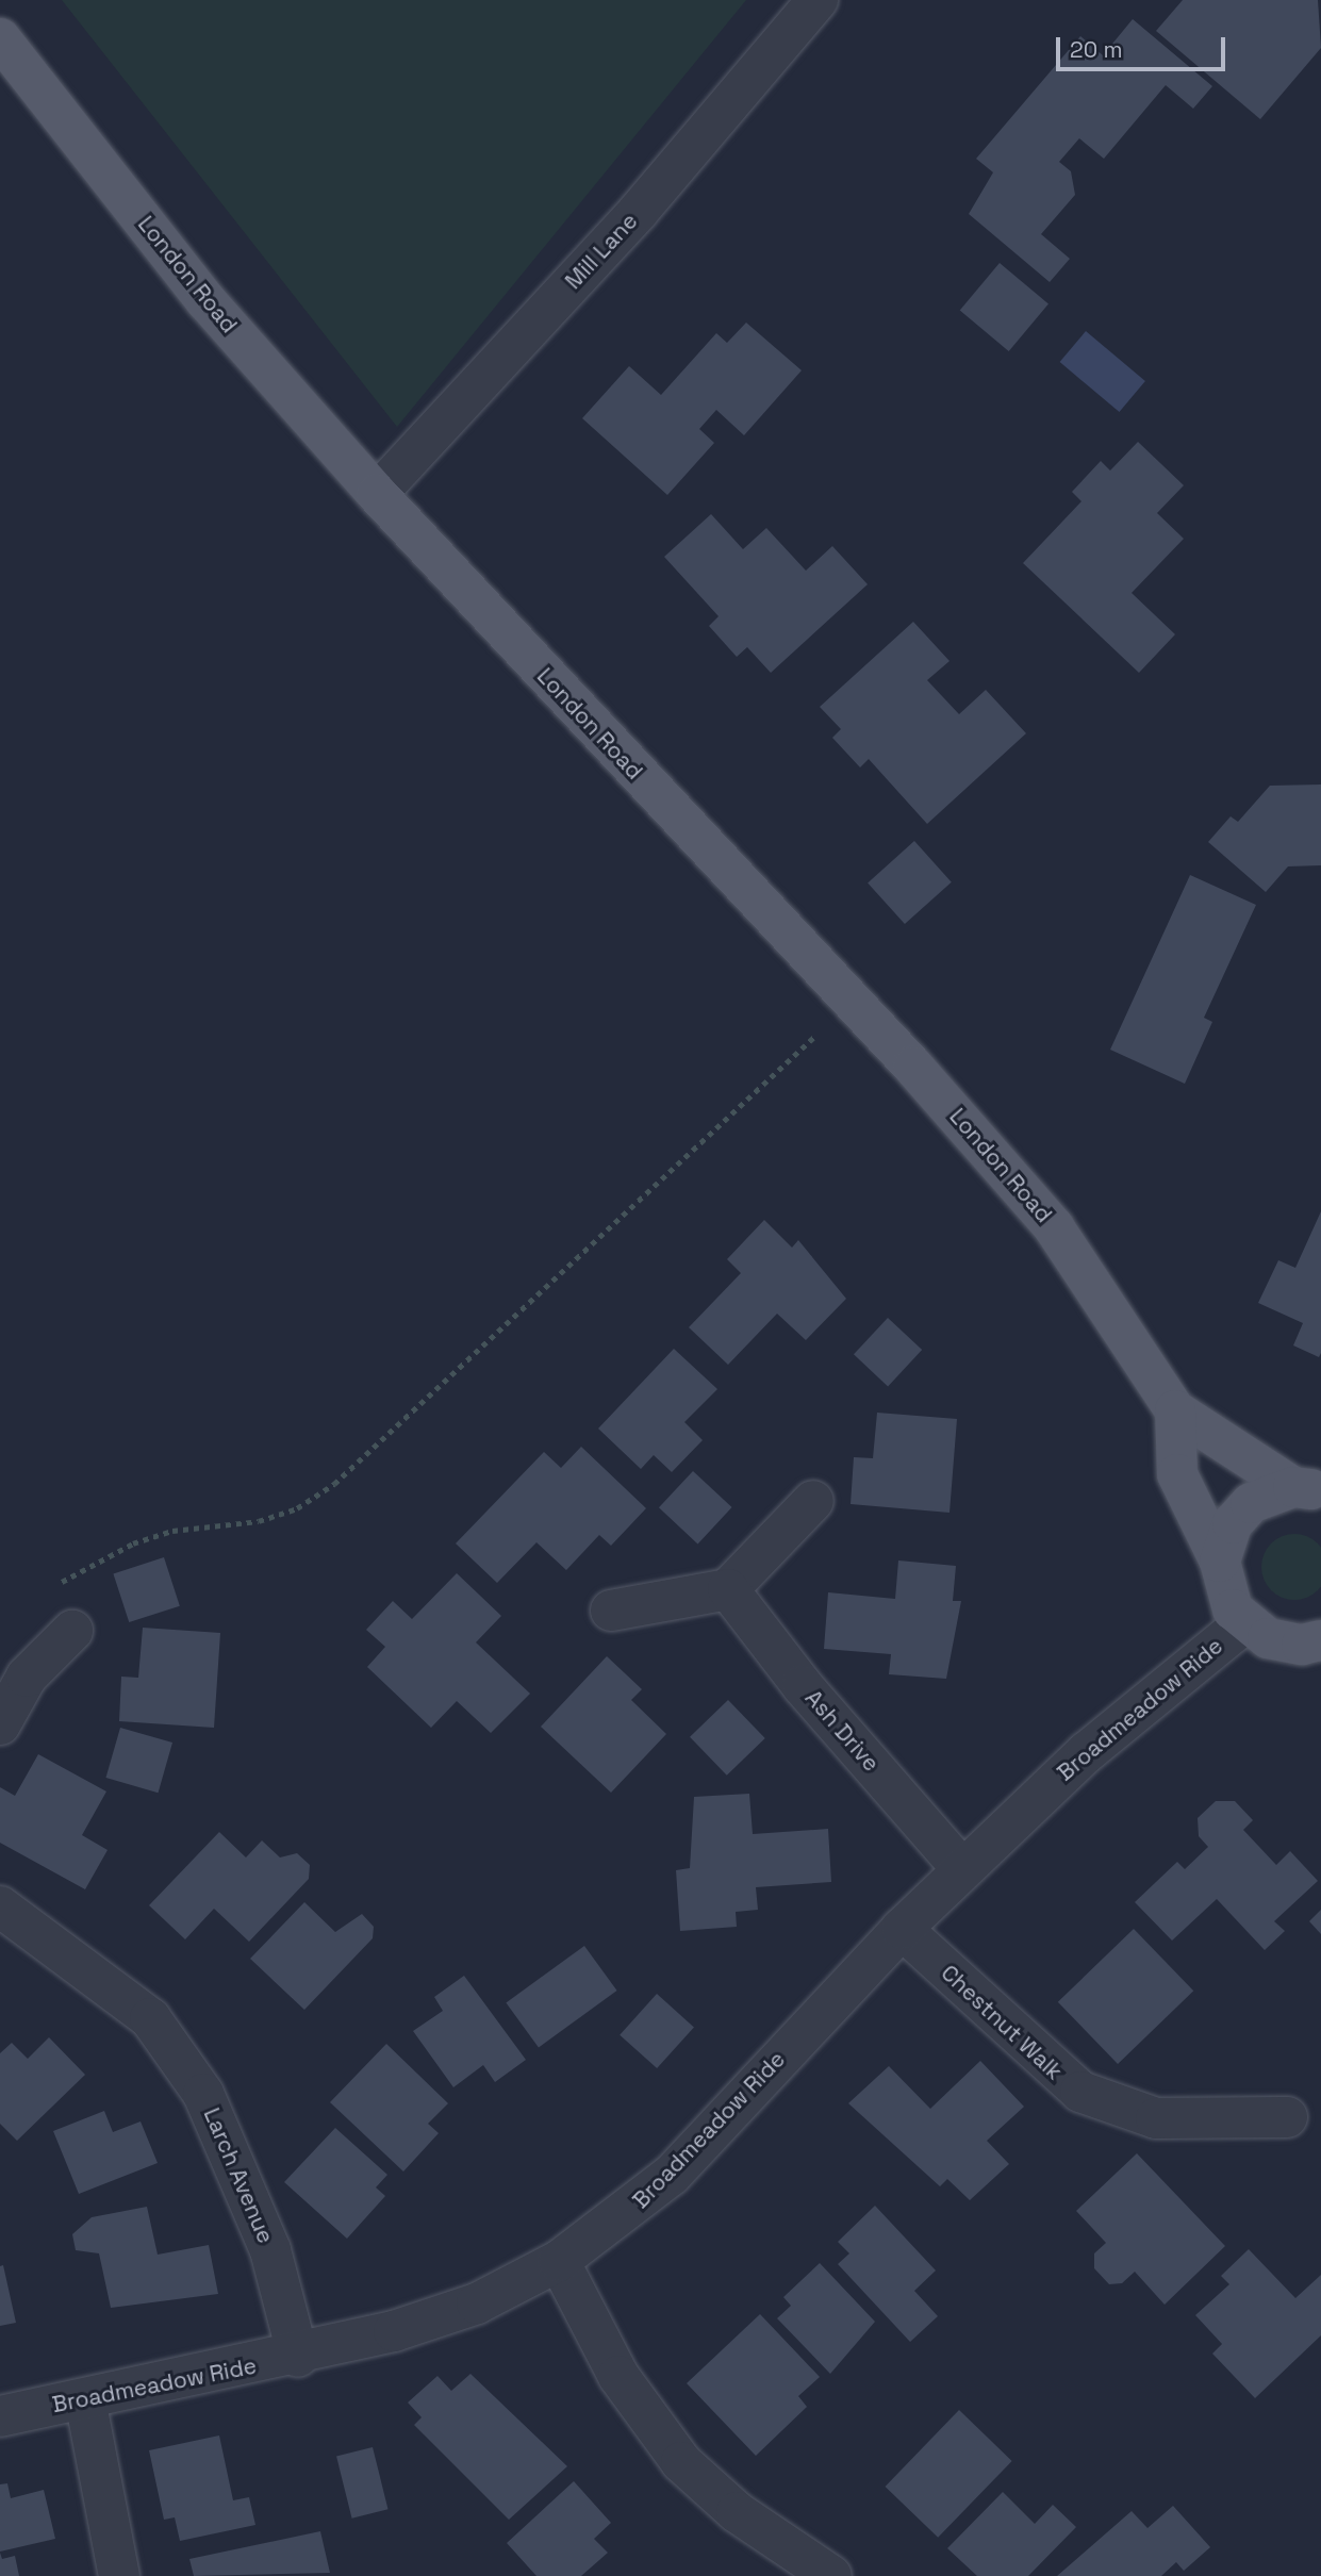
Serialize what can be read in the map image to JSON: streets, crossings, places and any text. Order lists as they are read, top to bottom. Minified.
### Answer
{"streets":{"main road":["London Road"],"street":["Mill Lane","Broadmeadow Ride","Ash Drive","Chestnut Walk","Larch Avenue"]},"crossings":[["Mill Lane","London Road"],["Broadmeadow Ride","Ash Drive"],["Broadmeadow Ride","Chestnut Walk"],["Broadmeadow Ride","Larch Avenue"]],"scale_bar":"20 m"}
